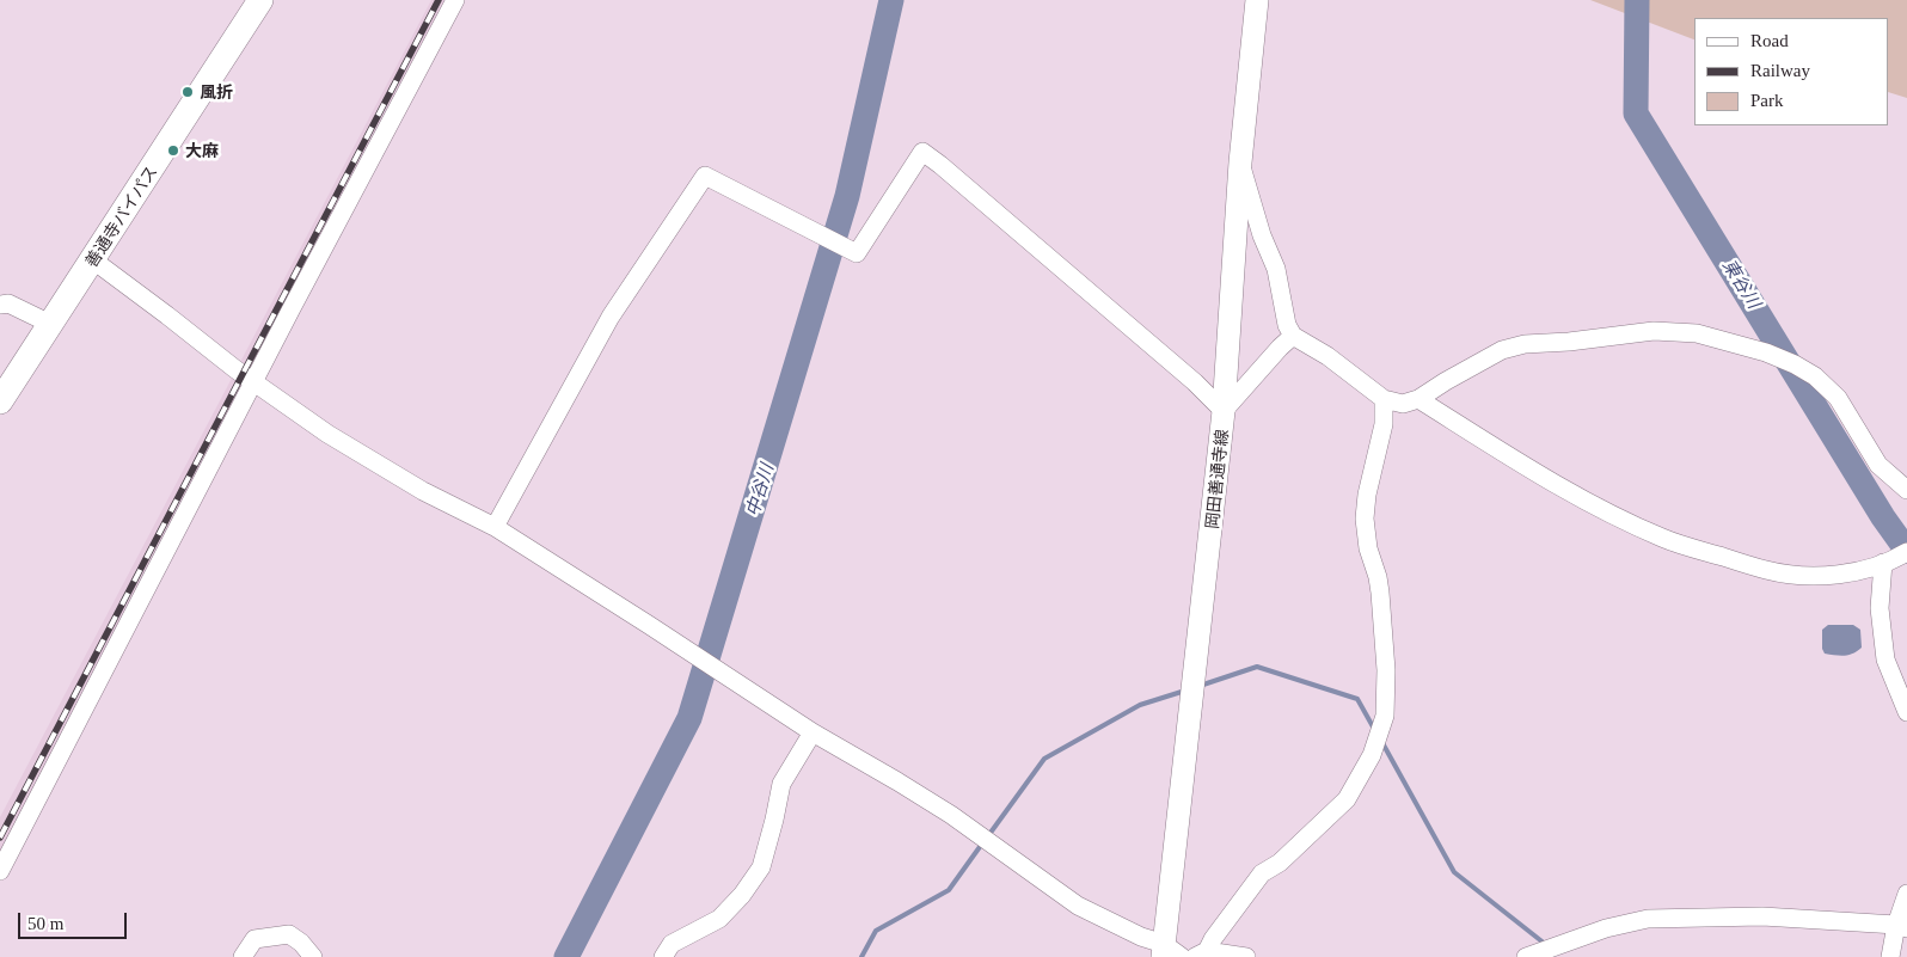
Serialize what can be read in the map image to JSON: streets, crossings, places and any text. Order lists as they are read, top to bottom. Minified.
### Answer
{"streets":{"highway":["善通寺バイパス"],"main road":["岡田善通寺線"]},"water":["東谷川","中谷川"],"places":["風折","大麻"],"legend":["Road","Railway","Park"],"scale_bar":"50 m"}
